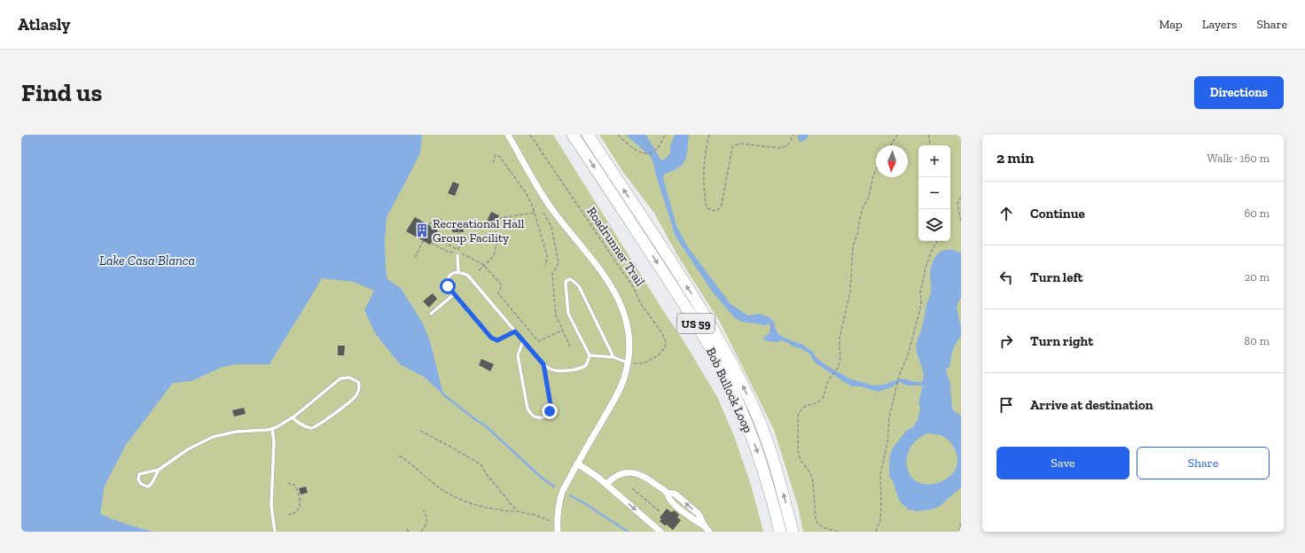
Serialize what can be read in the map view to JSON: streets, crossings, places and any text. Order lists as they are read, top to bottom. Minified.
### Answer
{"streets":{"highway":["US 59","Bob Bullock Loop"],"path":["Roadrunner Trail"]},"water":["Lake Casa Blanca"],"places":{"building":["Recreational Hall Group Facility"]},"north":"bottom","page":{"header":"Atlasly","nav":["Map","Layers","Share"],"buttons":["Directions",["Save","Share"]],"title":"Find us","heading":["2 min","Walk · 160 m"],"map_buttons":["+","−"],"list":[["Continue","60 m"],["Turn left","20 m"],["Turn right","80 m"],"Arrive at destination"]}}
